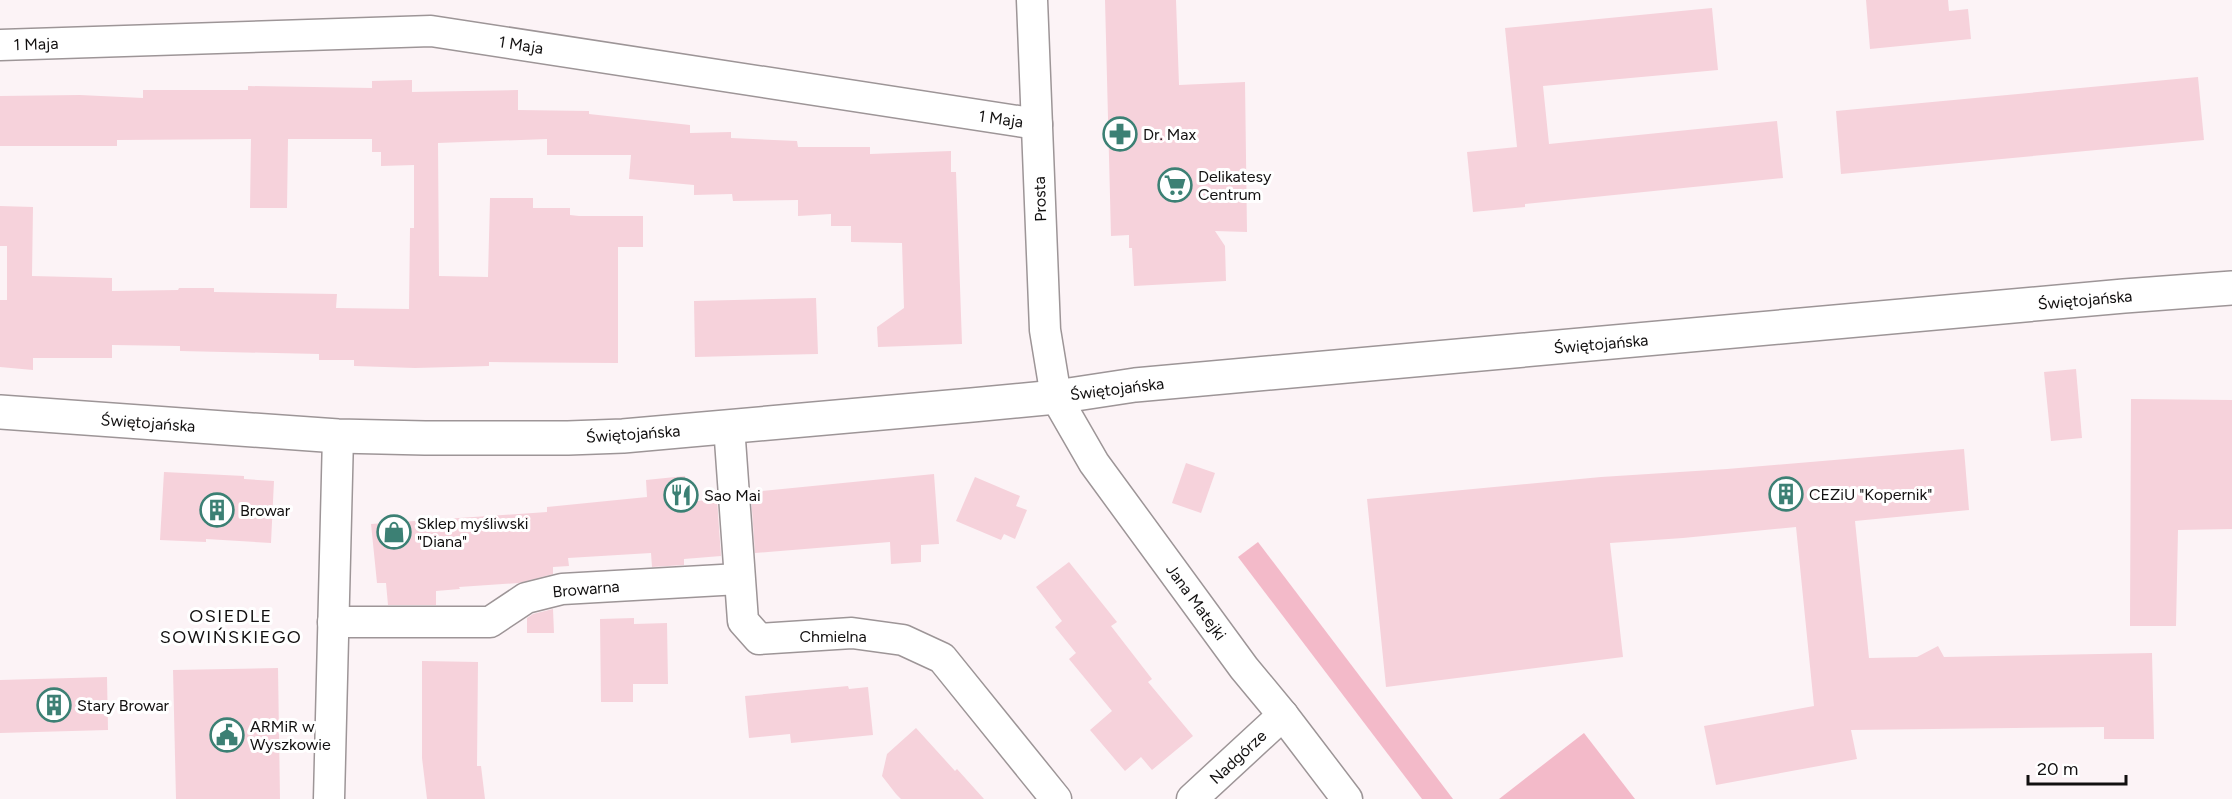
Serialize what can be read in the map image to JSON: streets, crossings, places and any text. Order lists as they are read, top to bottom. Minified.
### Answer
{"streets":{"street":["1 Maja","Prosta","Świętojańska","Browarna","Jana Matejki","Chmielna","Nadgórze"]},"crossings":[["1 Maja","Prosta"],["Prosta","Świętojańska"],["Prosta","Jana Matejki"],["Świętojańska","Jana Matejki"],["Świętojańska","Chmielna"],["Browarna","Chmielna"],["Jana Matejki","Nadgórze"]],"districts":["OSIEDLE SOWIŃSKIEGO"],"places":{"pharmacy":["Dr. Max"],"supermarket":["Delikatesy Centrum"],"building":["CEZiU \"Kopernik\"","Browar","Stary Browar"],"restaurant":["Sao Mai"],"shop":["Sklep myśliwski \"Diana\""],"public building":["ARMiR w Wyszkowie"]},"scale_bar":"20 m"}
